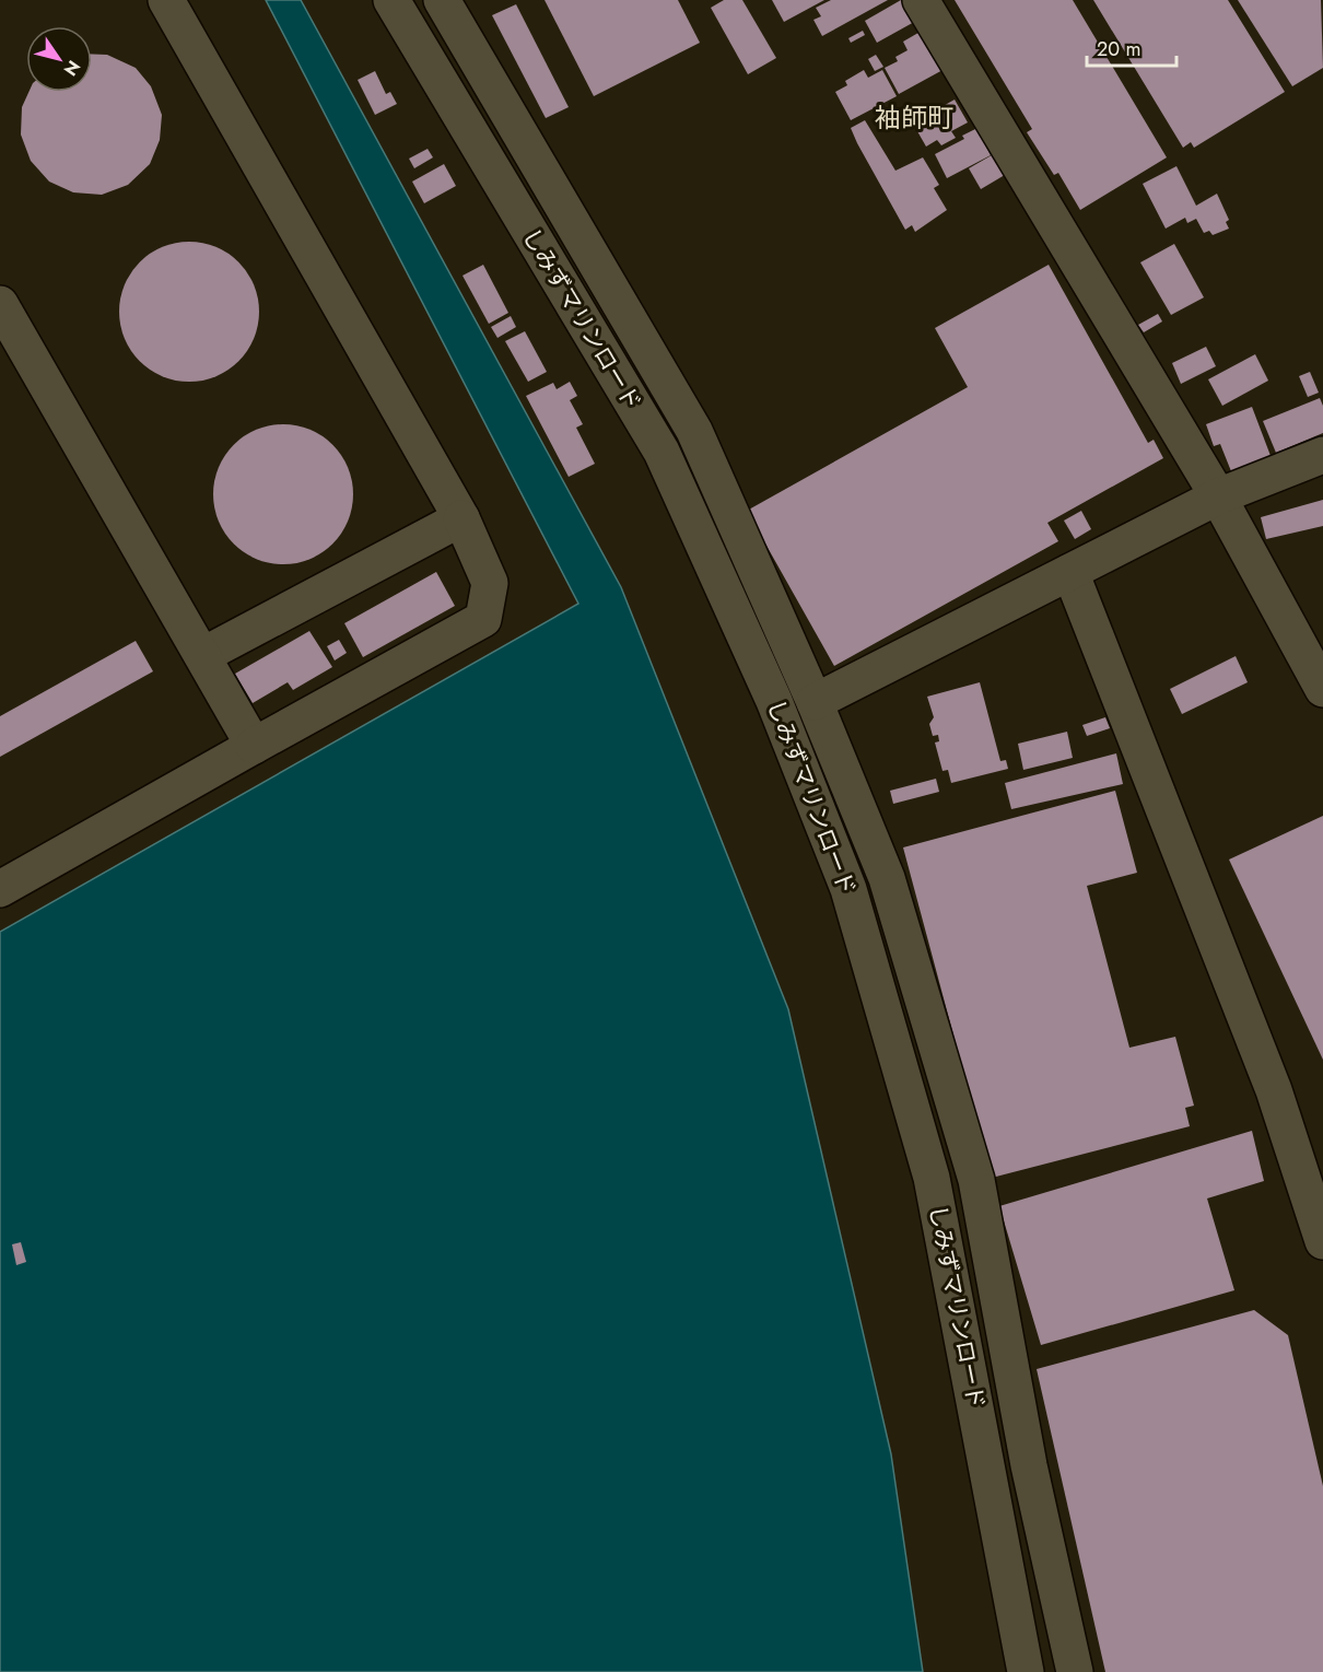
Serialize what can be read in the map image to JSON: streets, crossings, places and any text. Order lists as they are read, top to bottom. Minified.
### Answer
{"streets":{"street":["しみずマリンロード"]},"districts":["袖師町"],"scale_bar":"20 m","north":"bottom right"}
